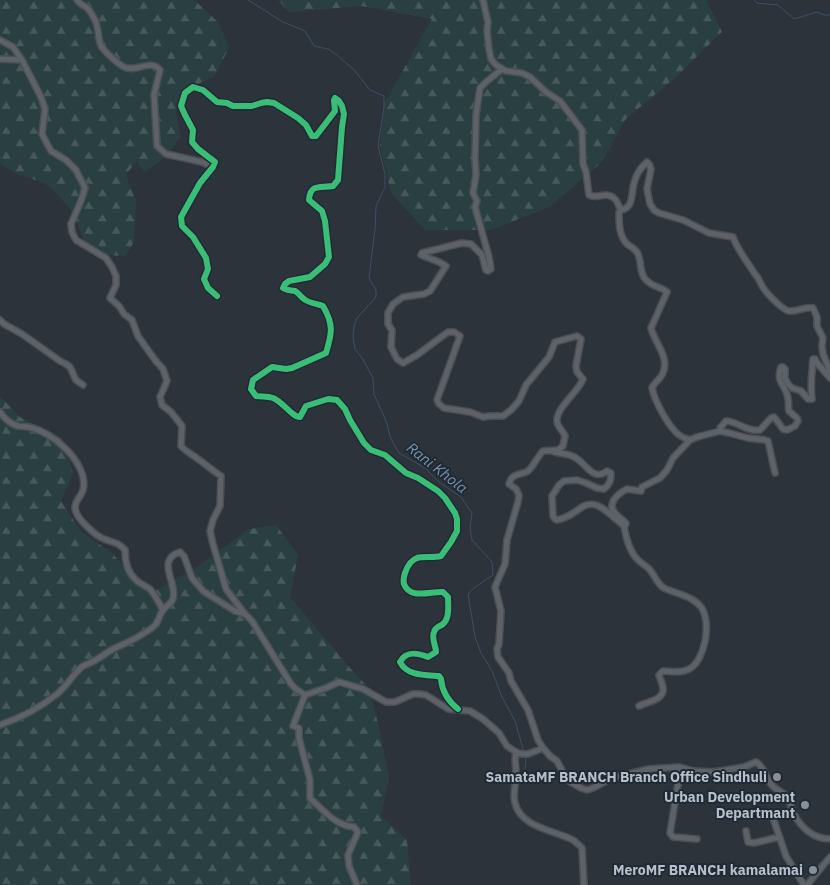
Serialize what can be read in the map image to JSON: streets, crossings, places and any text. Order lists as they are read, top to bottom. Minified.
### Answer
{"water":["Rani Khola"],"places":["SamataMF BRANCH Branch Office Sindhuli","Urban Development Departmant","MeroMF BRANCH kamalamai"]}
